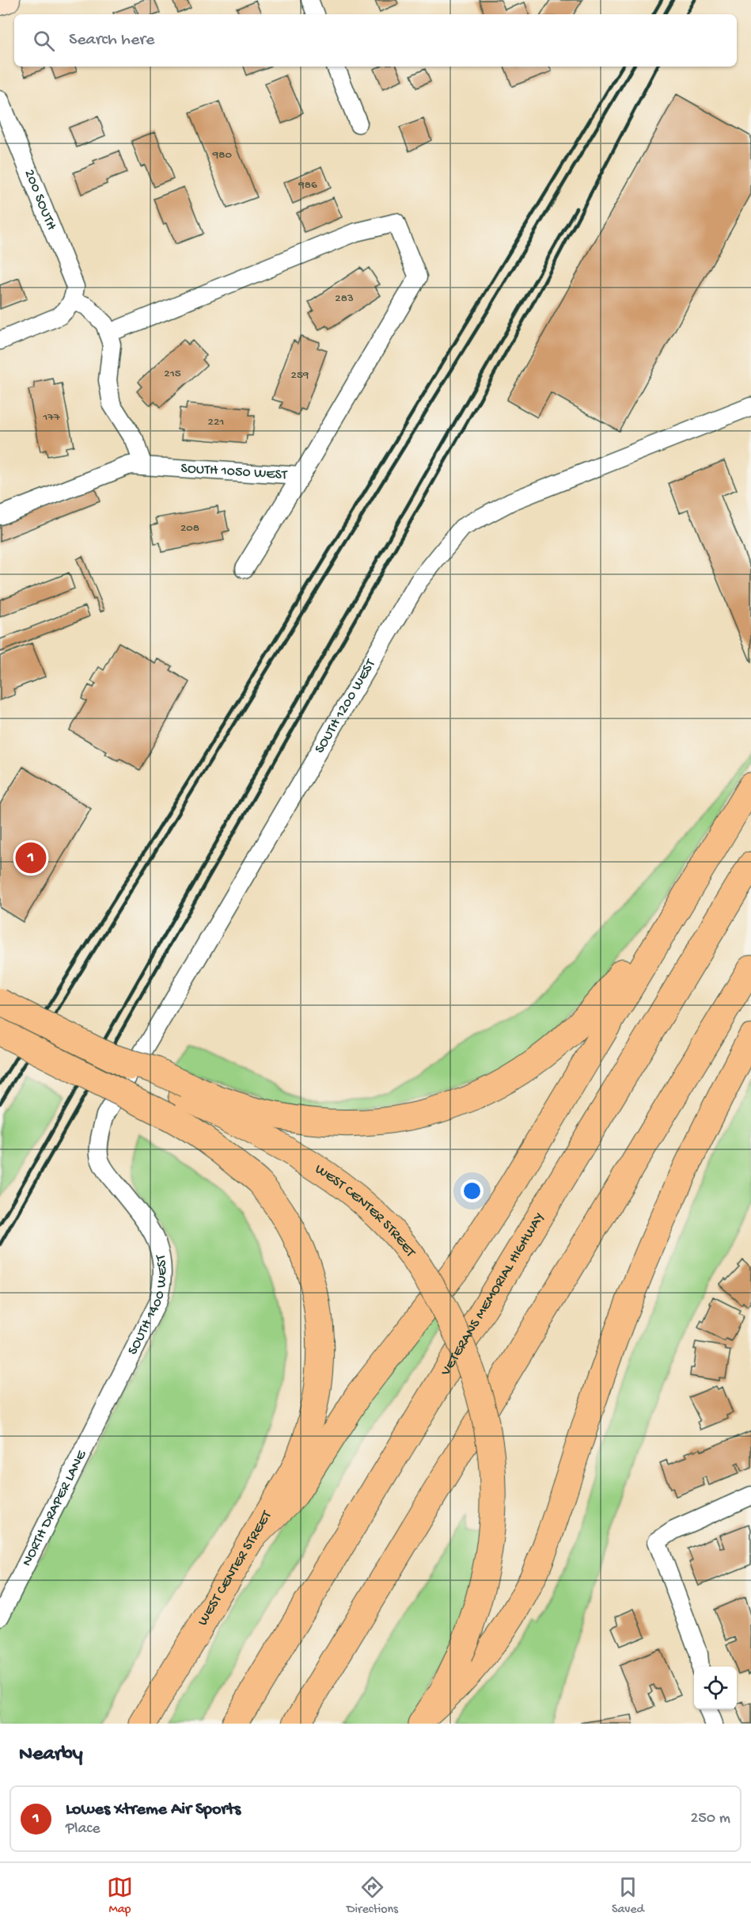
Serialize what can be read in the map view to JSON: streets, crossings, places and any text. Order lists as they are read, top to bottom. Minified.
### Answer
{"streets":{"main road":["WEST CENTER STREET","VETERANS MEMORIAL HIGHWAY"],"street":["200 SOUTH","SOUTH 1050 WEST","SOUTH 1200 WEST","SOUTH 1400 WEST","NORTH DRAPER LANE"]},"crossings":[["SOUTH 1200 WEST","SOUTH 1400 WEST"],["SOUTH 1400 WEST","NORTH DRAPER LANE"]],"house_numbers":["980","986","283","215","259","177","221","208"],"page":{"search":"Search here","pins":"1","heading":"Nearby","list":[{"mark":"1","name":"Lowes Xtreme Air Sports","note":"Place","value":"250 m"}],"nav":["Map","Directions","Saved"]}}
